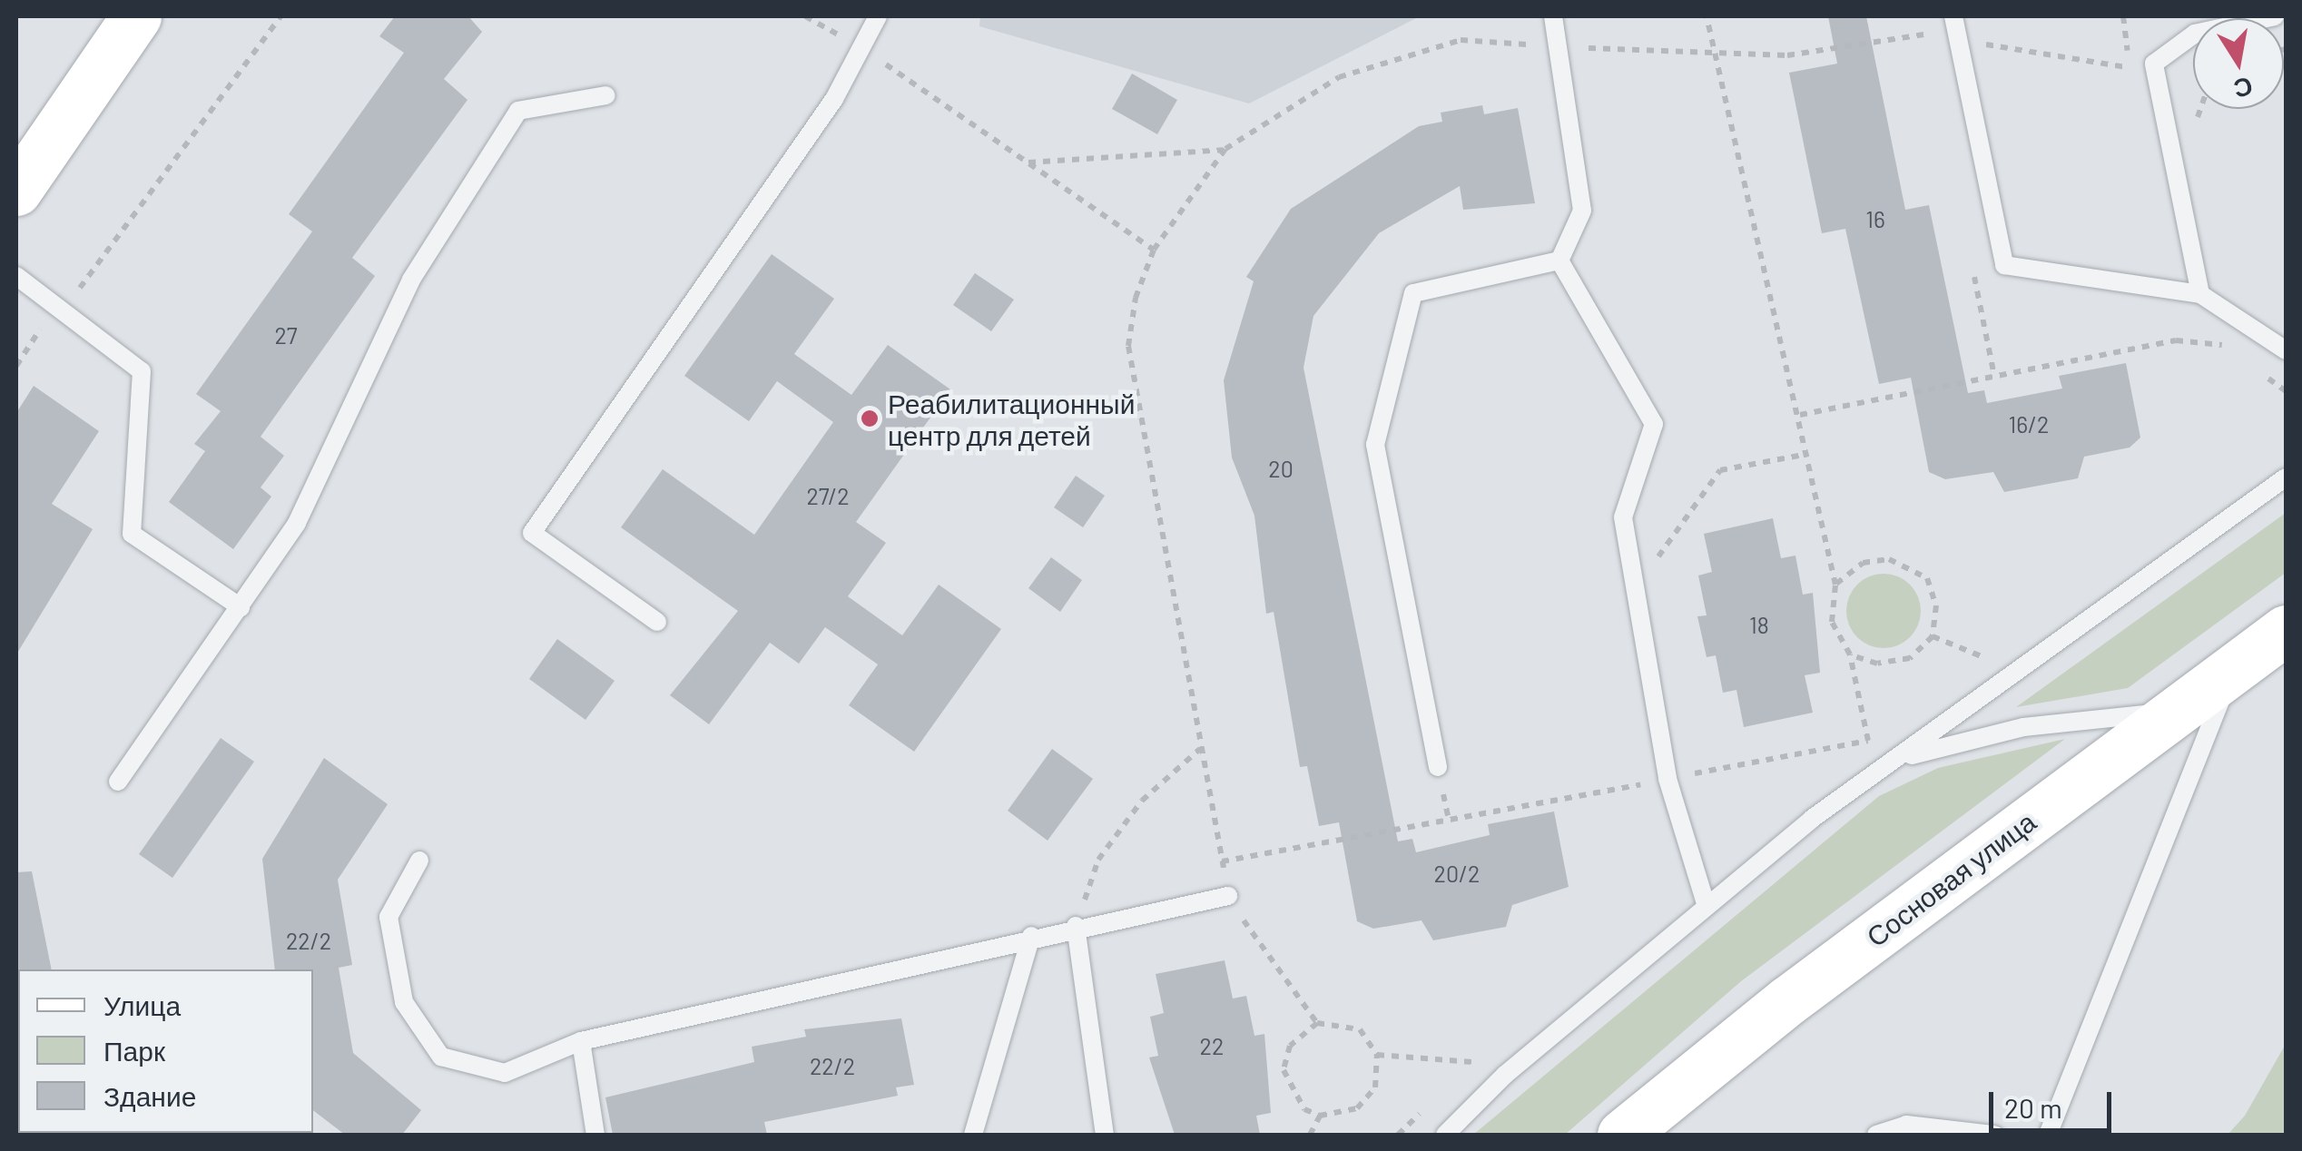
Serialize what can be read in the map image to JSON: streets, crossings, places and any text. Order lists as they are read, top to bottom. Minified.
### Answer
{"streets":{"street":["Сосновая улица"]},"places":["Реабилитационный центр для детей"],"house_numbers":["16","27","16/2","20","27/2","18","20/2","22/2","22","22/2"],"legend":["Улица","Парк","Здание"],"scale_bar":"20 m","north":"bottom"}
